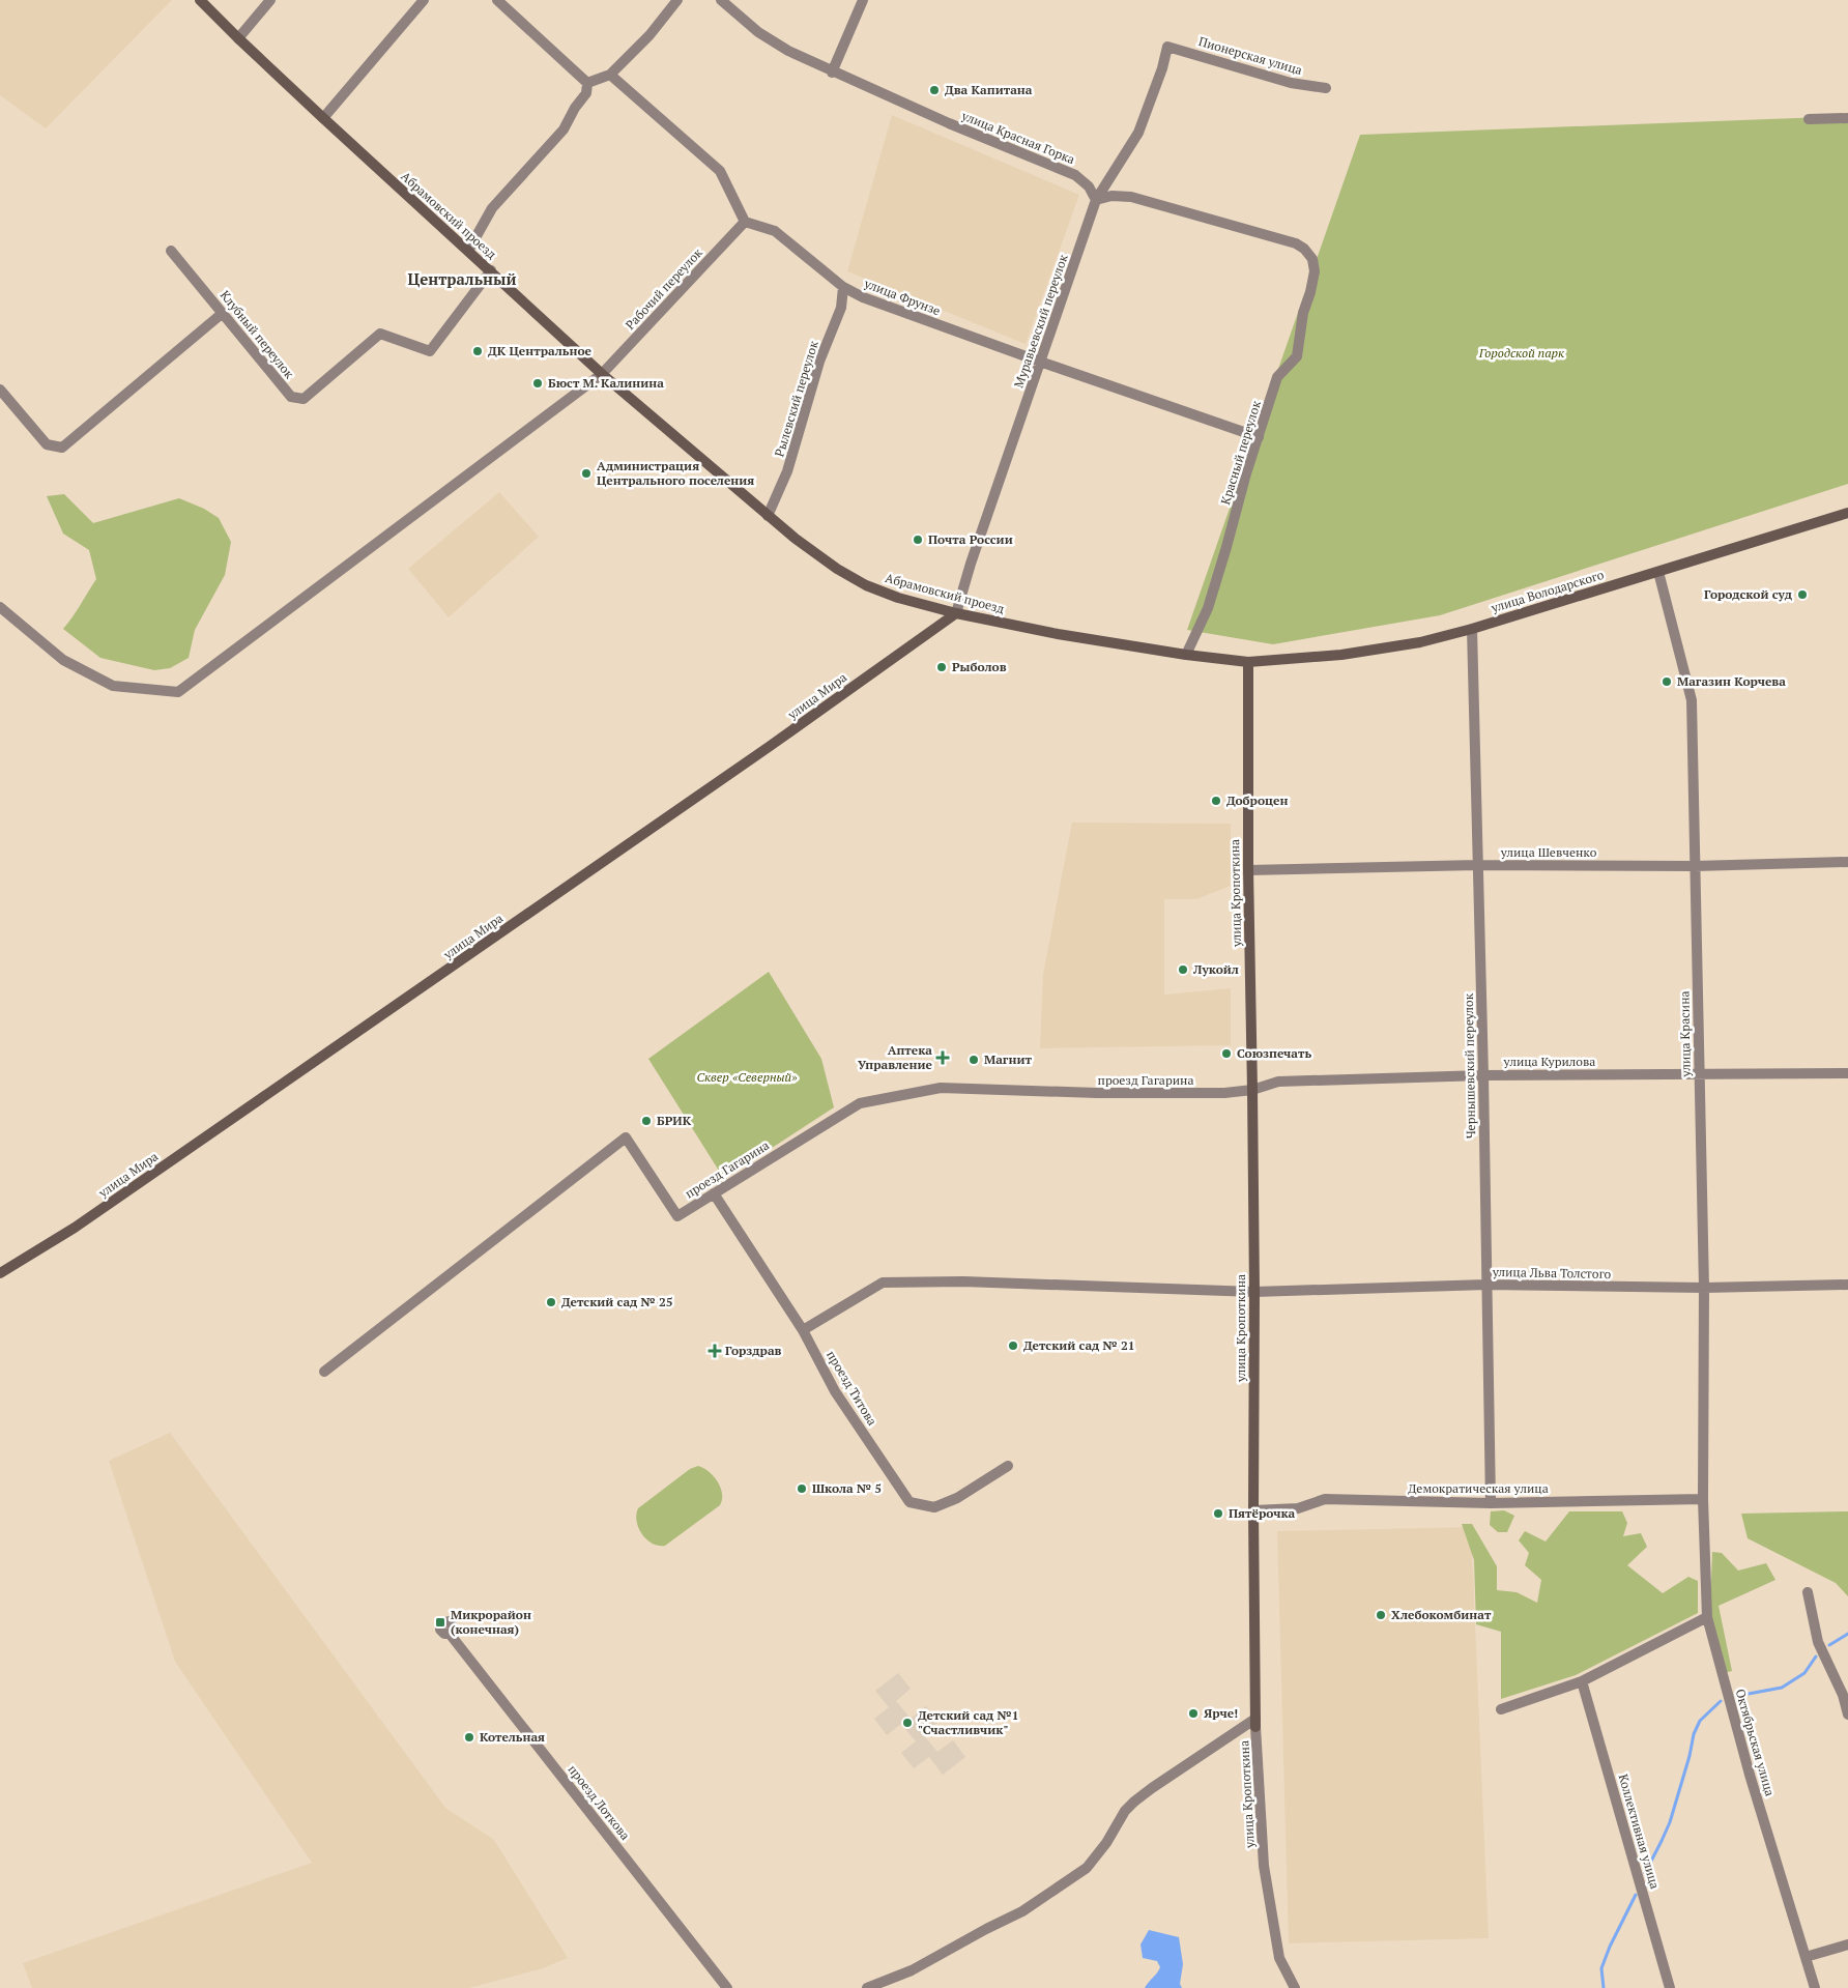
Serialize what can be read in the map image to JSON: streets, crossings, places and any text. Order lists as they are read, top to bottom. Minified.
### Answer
{"streets":{"street":["Пионерская улица","улица Красная Горка","Абрамовский проезд","Рабочий переулок","улица Фрунзе","Муравьевский переулок","Клубный переулок","Рылевский переулок","Красный переулок","улица Володарского","улица Мира","улица Шевченко","улица Кропоткина","улица Красина","улица Курилова","Чернышевский переулок","проезд Гагарина","улица Льва Толстого","проезд Титова","Демократическая улица","Октябрьская улица","проезд Лоткова","Коллективная улица"]},"crossings":[["Пионерская улица","Муравьевский переулок"],["улица Красная Горка","Муравьевский переулок"],["улица Красная Горка","Красный переулок"],["Абрамовский проезд","Рабочий переулок"],["Абрамовский проезд","Муравьевский переулок"],["Абрамовский проезд","Клубный переулок"],["Абрамовский проезд","Рылевский переулок"],["Абрамовский проезд","Красный переулок"],["Абрамовский проезд","улица Володарского"],["Абрамовский проезд","улица Мира"],["Абрамовский проезд","улица Кропоткина"],["Рабочий переулок","улица Фрунзе"],["улица Фрунзе","Муравьевский переулок"],["улица Фрунзе","Рылевский переулок"],["улица Фрунзе","Красный переулок"],["Муравьевский переулок","Красный переулок"],["Муравьевский переулок","улица Мира"],["улица Володарского","улица Кропоткина"],["улица Володарского","улица Красина"],["улица Володарского","Чернышевский переулок"],["улица Шевченко","улица Кропоткина"],["улица Шевченко","улица Красина"],["улица Шевченко","Чернышевский переулок"],["улица Кропоткина","улица Курилова"],["улица Кропоткина","проезд Гагарина"],["улица Кропоткина","улица Льва Толстого"],["улица Кропоткина","Демократическая улица"],["улица Красина","улица Курилова"],["улица Красина","улица Льва Толстого"],["улица Красина","Демократическая улица"],["улица Красина","Октябрьская улица"],["улица Курилова","Чернышевский переулок"],["улица Курилова","проезд Гагарина"],["Чернышевский переулок","улица Льва Толстого"],["Чернышевский переулок","Демократическая улица"],["проезд Гагарина","проезд Титова"],["улица Льва Толстого","проезд Титова"],["Демократическая улица","Октябрьская улица"]],"districts":["Центральный"],"parks":["Городской парк","Сквер «Северный»"],"places":{"other":["Два Капитана","ДК Центральное","Бюст М. Калинина","Администрация Центрального поселения","Почта России","Городской суд","Рыболов","Магазин Корчева","Доброцен","Лукойл","Союзпечать","Магнит","БРИК","Детский сад № 25","Детский сад № 21","Школа № 5","Пятёрочка","Хлебокомбинат","Ярче!","Детский сад №1 \"Счастливчик\"","Котельная"],"health":["Аптека Управление","Горздрав"],"transit":["Микрорайон (конечная)"]}}
